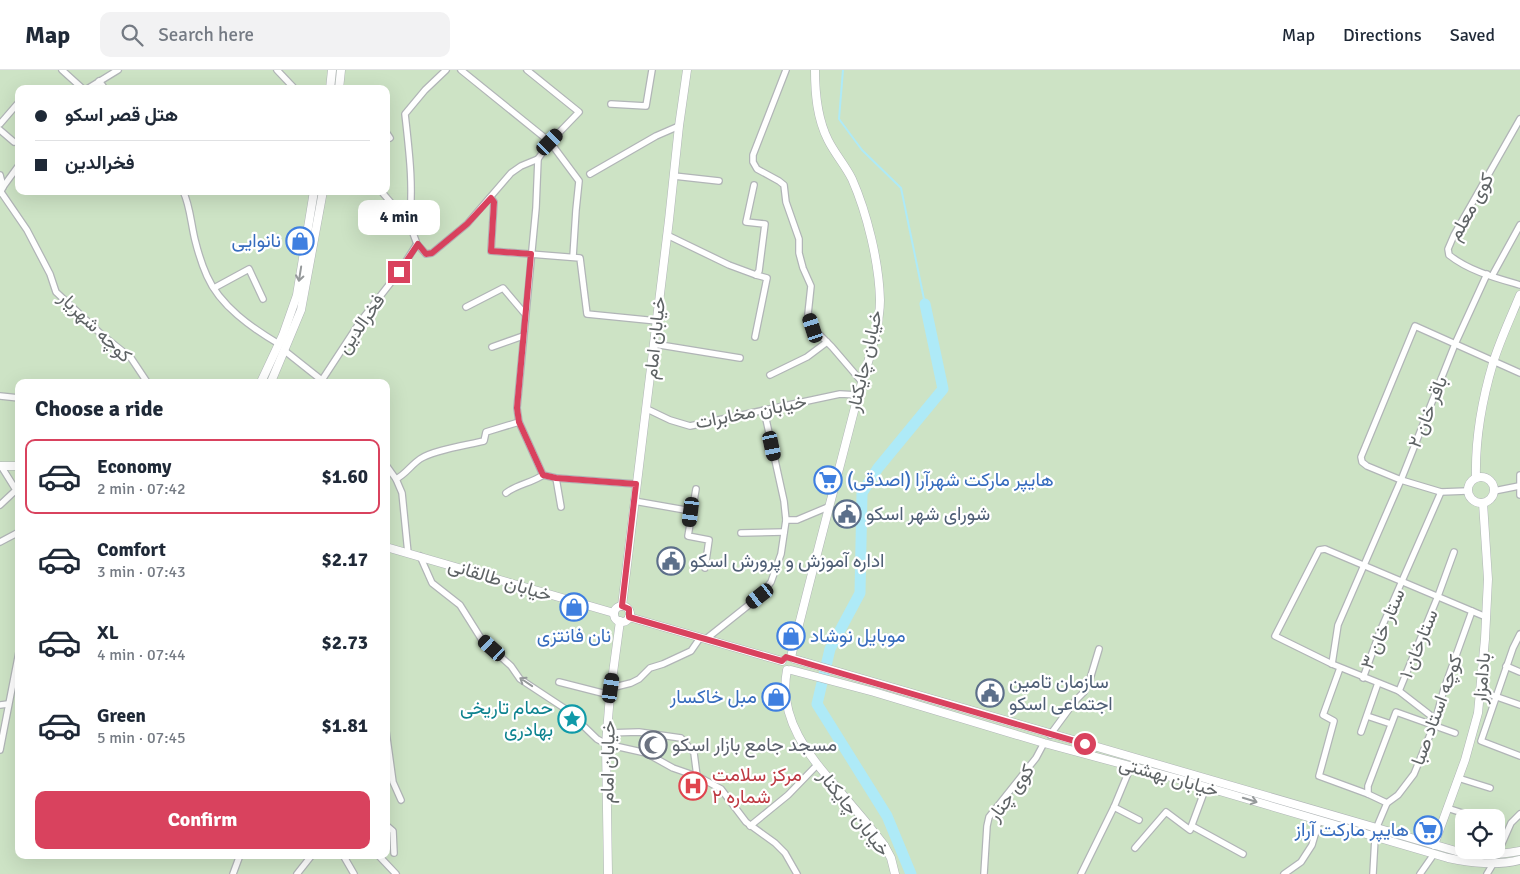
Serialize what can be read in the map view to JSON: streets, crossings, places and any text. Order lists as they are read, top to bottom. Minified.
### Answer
{"streets":{"main road":["خیابان امام","خیابان چایکنار","خیابان طالقانی","بادامزار","خیابان بهشتی"],"street":["کوی معلم","فخرالدین","کوچه شهریار","خیابان مخابرات","باقر خان ۲","ستار خان ۳","ستارخان ۱","کوچه استاد صبا","کوی چنار"]},"crossings":[["کوی معلم","باقر خان ۲"],["خیابان امام","خیابان مخابرات"],["خیابان امام","خیابان طالقانی"],["خیابان چایکنار","خیابان مخابرات"],["خیابان چایکنار","خیابان بهشتی"],["بادامزار","خیابان بهشتی"],["کوچه استاد صبا","خیابان بهشتی"],["خیابان بهشتی","کوی چنار"]],"places":{"shop":["نانوایی","نان فانتزی","موبایل نوشاد","مبل خاکسار"],"supermarket":["هایپر مارکت شهرآرا (اصدقی)","هایپر مارکت آراز"],"public building":["شورای شهر اسکو","اداره آموزش و پرورش اسکو","سازمان تامین اجتماعی اسکو"],"place":["حمام تاریخی بهادری"],"mosque":["مسجد جامع بازار اسکو"],"hospital":["مرکز سلامت شماره ۲"]},"page":{"header":"Map","search":"Search here","nav":["Map","Directions","Saved"],"banner":["هتل قصر اسکو","فخرالدین"],"bubble":"4 min","heading":"Choose a ride","list":[{"name":"Economy","note":"2 min · 07:42","value":"$1.60"},{"name":"Comfort","note":"3 min · 07:43","value":"$2.17"},{"name":"XL","note":"4 min · 07:44","value":"$2.73"},{"name":"Green","note":"5 min · 07:45","value":"$1.81"}],"buttons":"Confirm"}}
